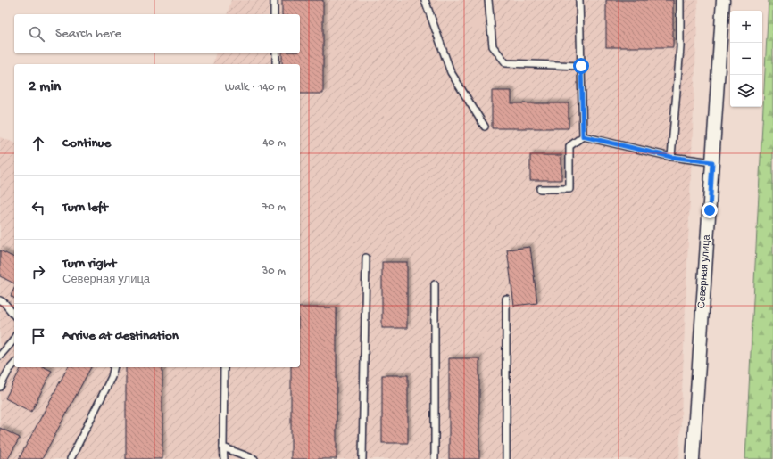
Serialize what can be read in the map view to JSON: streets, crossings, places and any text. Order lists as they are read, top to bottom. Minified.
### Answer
{"streets":{"street":["Северная улица"]},"page":{"map_buttons":["+","−"],"search":"Search here","heading":["2 min","Walk · 140 m"],"list":[["Continue","40 m"],["Turn left","70 m"],["Turn right","Северная улица","30 m"],"Arrive at destination"]}}
